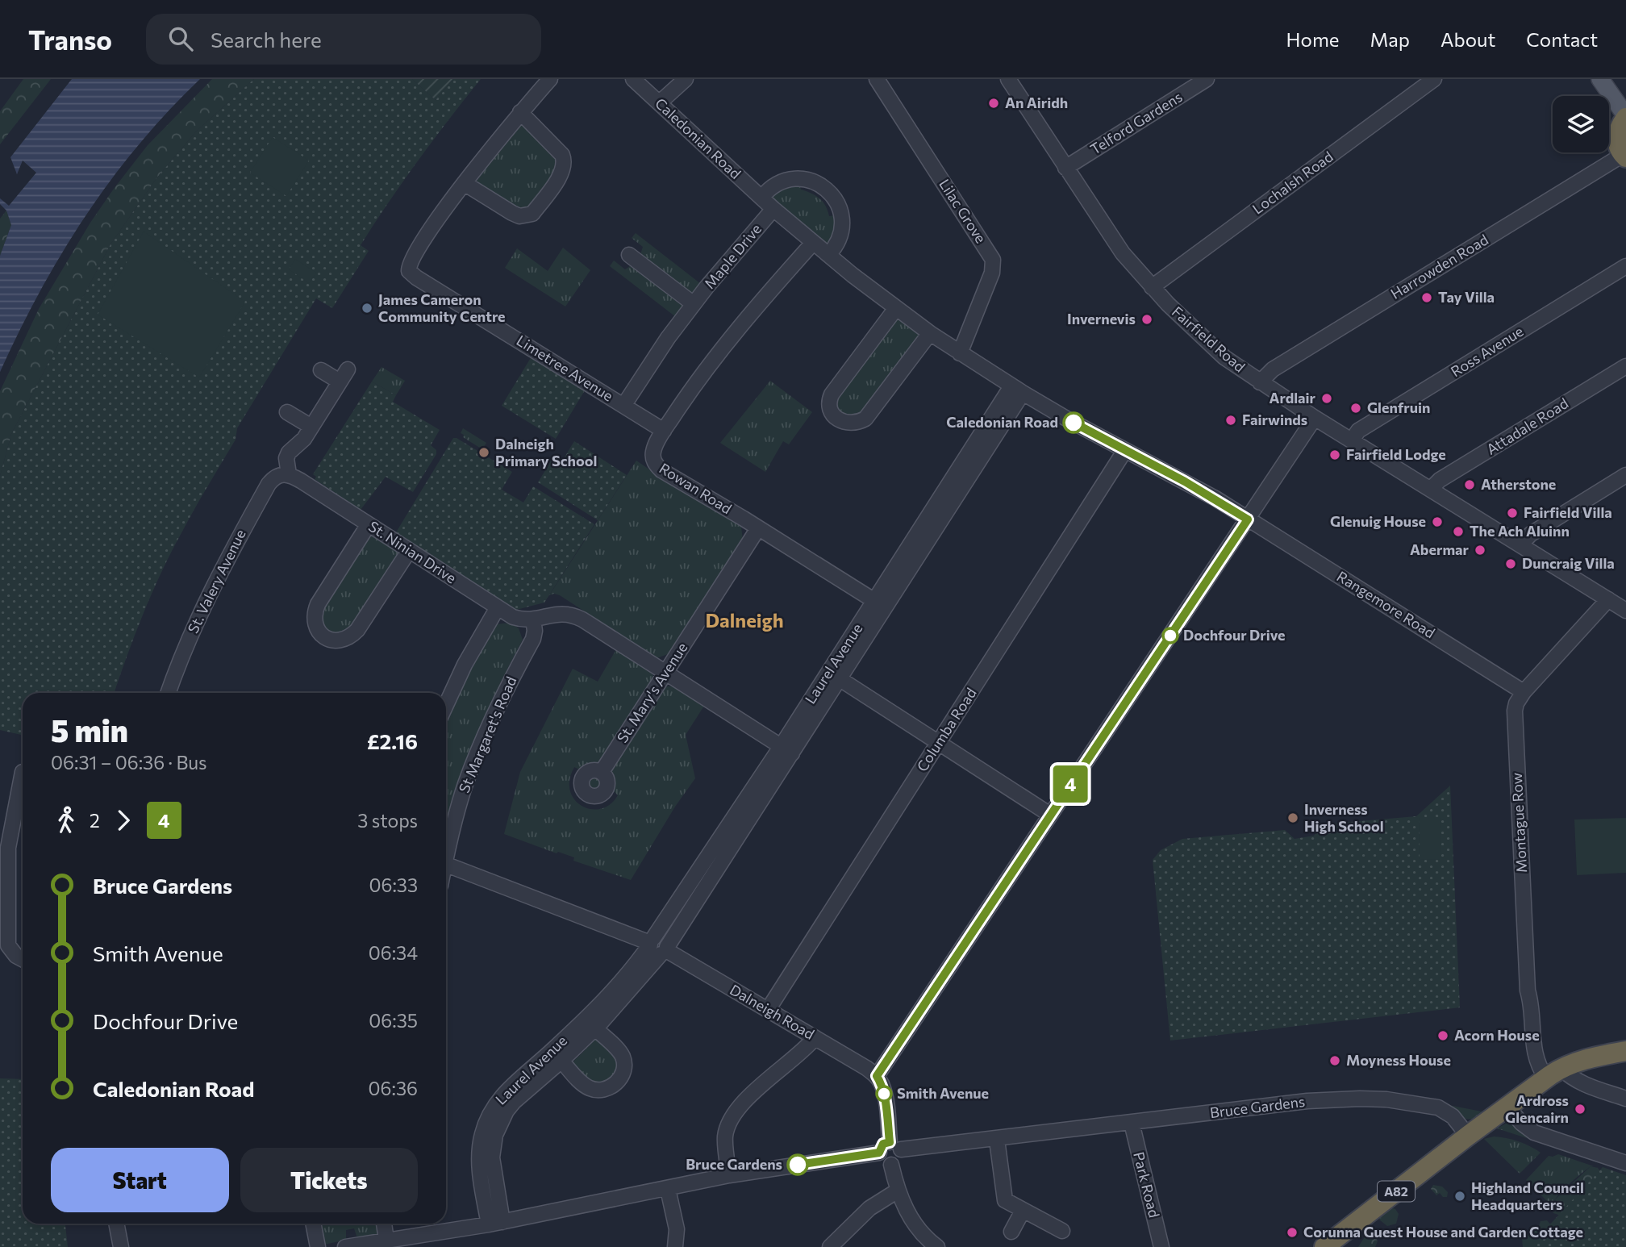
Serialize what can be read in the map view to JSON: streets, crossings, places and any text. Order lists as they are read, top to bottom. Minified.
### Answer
{"streets":{"highway":["A82"],"street":["Telford Gardens","Caledonian Road","Lochalsh Road","Lilac Grove","Maple Drive","Harrowden Road","Fairfield Road","Ross Avenue","Limetree Avenue","Attadale Road","Rowan Road","St. Ninian Drive","St. Valery Avenue","Rangemore Road","Laurel Avenue","St. Mary's Avenue","Columba Road","St Margaret's Road","Montague Row","Dalneigh Road","Bruce Gardens","Park Road"]},"crossings":[["Telford Gardens","Fairfield Road"],["Caledonian Road","Lilac Grove"],["Caledonian Road","Maple Drive"],["Caledonian Road","Rowan Road"],["Caledonian Road","Rangemore Road"],["Caledonian Road","Laurel Avenue"],["Caledonian Road","Columba Road"],["Lochalsh Road","Fairfield Road"],["Maple Drive","Limetree Avenue"],["Harrowden Road","Fairfield Road"],["Fairfield Road","Ross Avenue"],["Fairfield Road","Attadale Road"],["Fairfield Road","Montague Row"],["Limetree Avenue","Rowan Road"],["Rowan Road","Laurel Avenue"],["Rowan Road","St. Mary's Avenue"],["St. Ninian Drive","St. Valery Avenue"],["St. Ninian Drive","Laurel Avenue"],["St. Ninian Drive","St. Mary's Avenue"],["St. Ninian Drive","St Margaret's Road"],["Rangemore Road","Montague Row"],["Laurel Avenue","Dalneigh Road"],["Columba Road","Dalneigh Road"],["Montague Row","A82"],["Bruce Gardens","Park Road"],["Bruce Gardens","A82"]],"districts":["Dalneigh"],"places":["An Airidh","Tay Villa","James Cameron Community Centre","Invernevis","Ardlair","Glenfruin","Fairwinds","Caledonian Road","Dalneigh Primary School","Fairfield Lodge","Atherstone","Fairfield Villa","Glenuig House","The Ach Aluinn","Abermar","Duncraig Villa","Dochfour Drive","Inverness High School","Acorn House","Moyness House","Smith Avenue","Ardross Glencairn","Bruce Gardens","Highland Council Headquarters","Corunna Guest House and Garden Cottage"],"lines":["bus line 4"],"page":{"header":"Transo","search":"Search here","nav":["Home","Map","About","Contact"],"on_map":"4","heading":["5 min","06:31 – 06:36 · Bus","£2.16"],"legs":["2","4","3 stops"],"list":[{"name":"Bruce Gardens","value":"06:33"},{"name":"Smith Avenue","value":"06:34"},{"name":"Dochfour Drive","value":"06:35"},{"name":"Caledonian Road","value":"06:36"}],"buttons":["Start","Tickets"]}}
